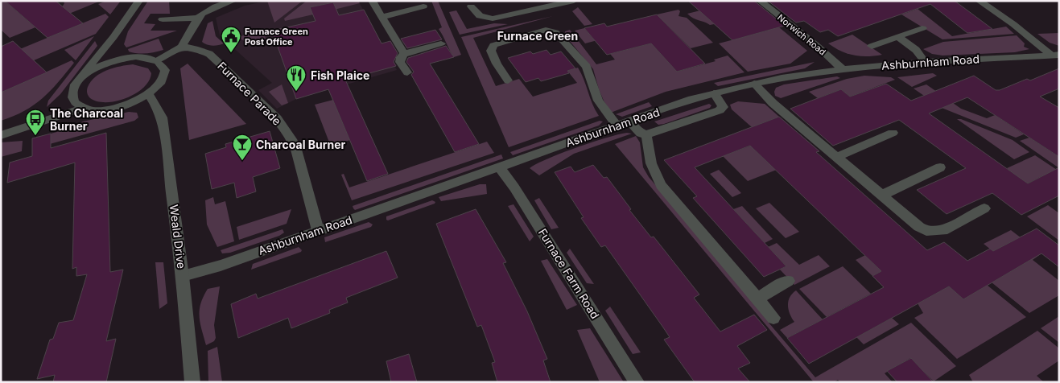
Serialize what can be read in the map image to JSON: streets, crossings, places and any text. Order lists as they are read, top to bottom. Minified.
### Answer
{"streets":{"street":["Norwich Road","Ashburnham Road","Furnace Parade","Weald Drive","Furnace Farm Road"]},"crossings":[["Norwich Road","Ashburnham Road"],["Ashburnham Road","Furnace Parade"],["Ashburnham Road","Weald Drive"],["Ashburnham Road","Furnace Farm Road"]],"districts":["Furnace Green"],"places":{"public building":["Furnace Green Post Office"],"restaurant":["Fish Plaice"],"bus stop":["The Charcoal Burner"],"bar":["Charcoal Burner"]}}
